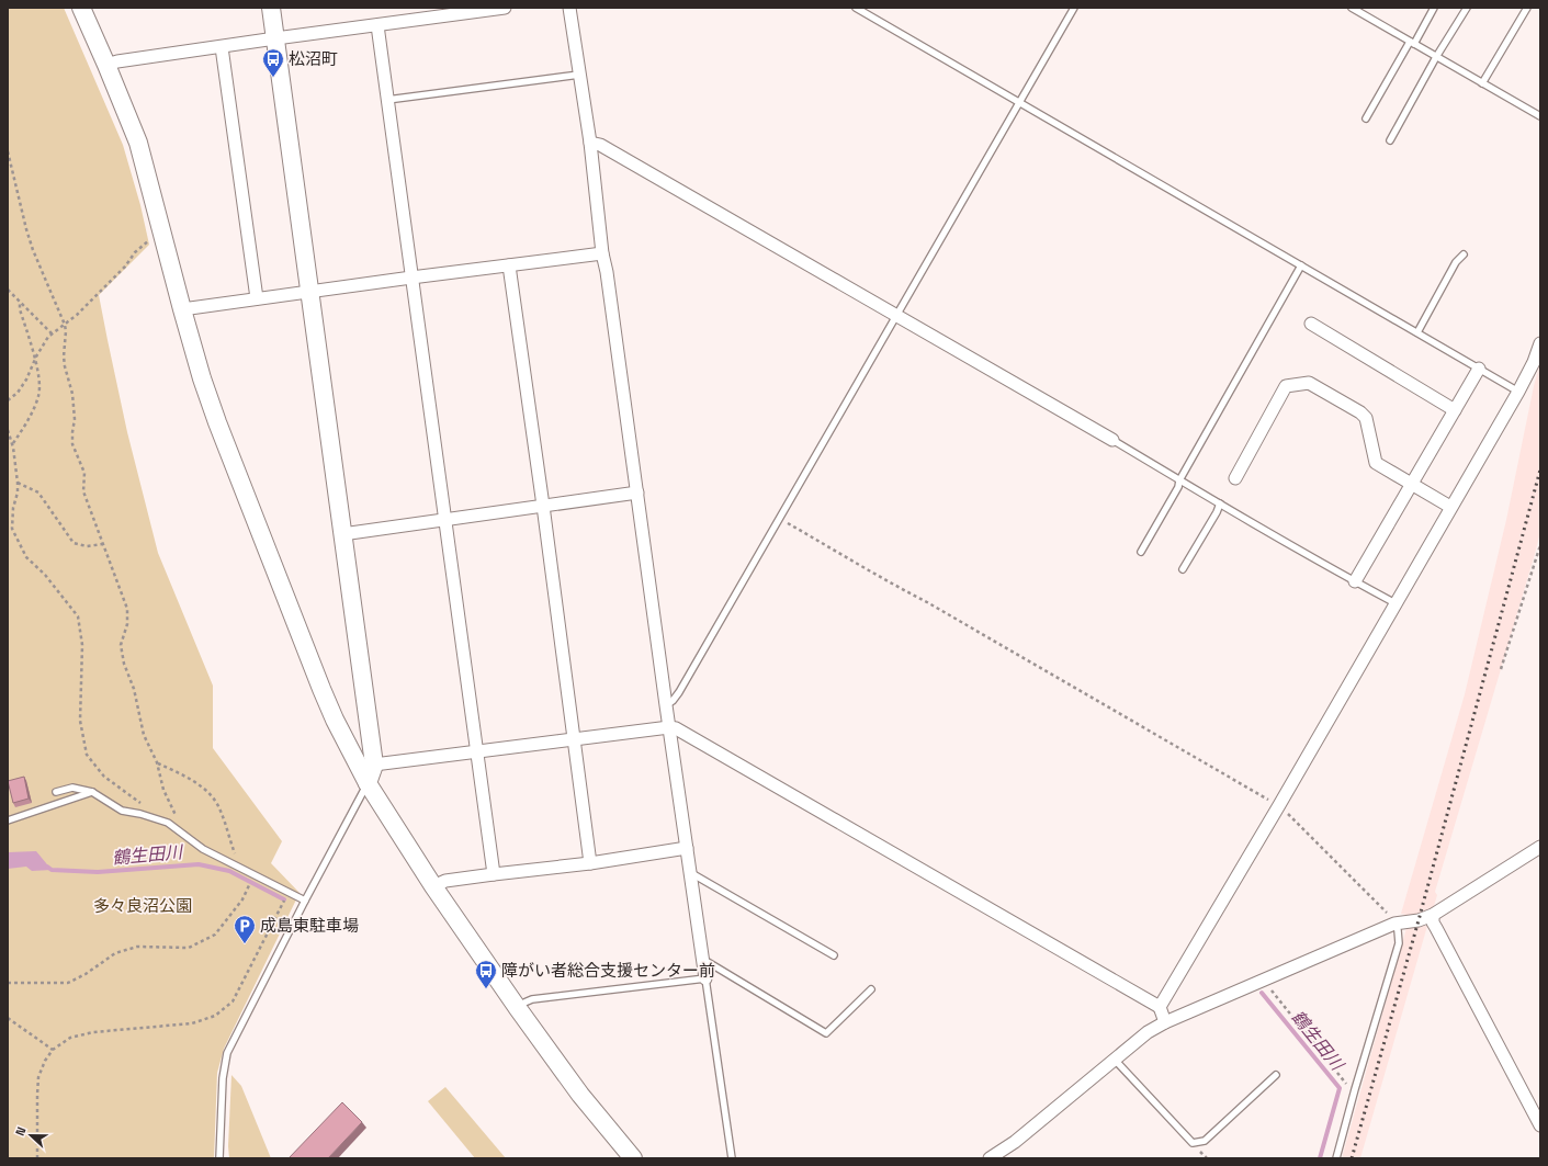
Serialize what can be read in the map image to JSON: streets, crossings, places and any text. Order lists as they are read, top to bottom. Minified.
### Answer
{"water":["鶴生田川"],"parks":["多々良沼公園"],"places":{"bus stop":["松沼町","障がい者総合支援センター前"],"parking":["成島東駐車場"]},"north":"left"}
